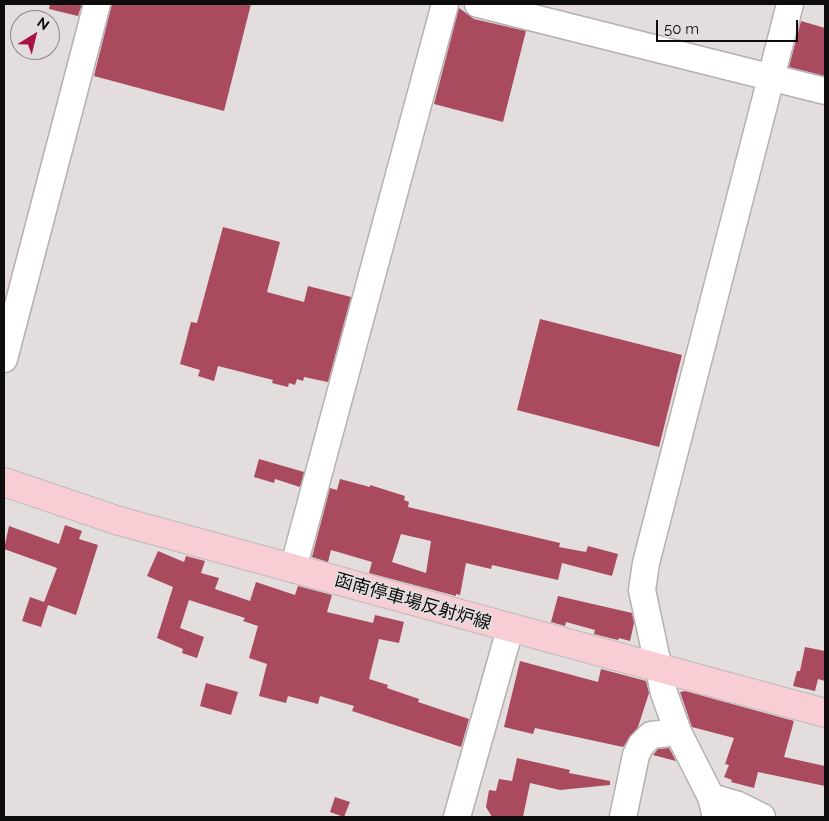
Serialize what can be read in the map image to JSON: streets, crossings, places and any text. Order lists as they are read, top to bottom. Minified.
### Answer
{"streets":{"main road":["函南停車場反射炉線"]},"scale_bar":"50 m","north":"top right"}
